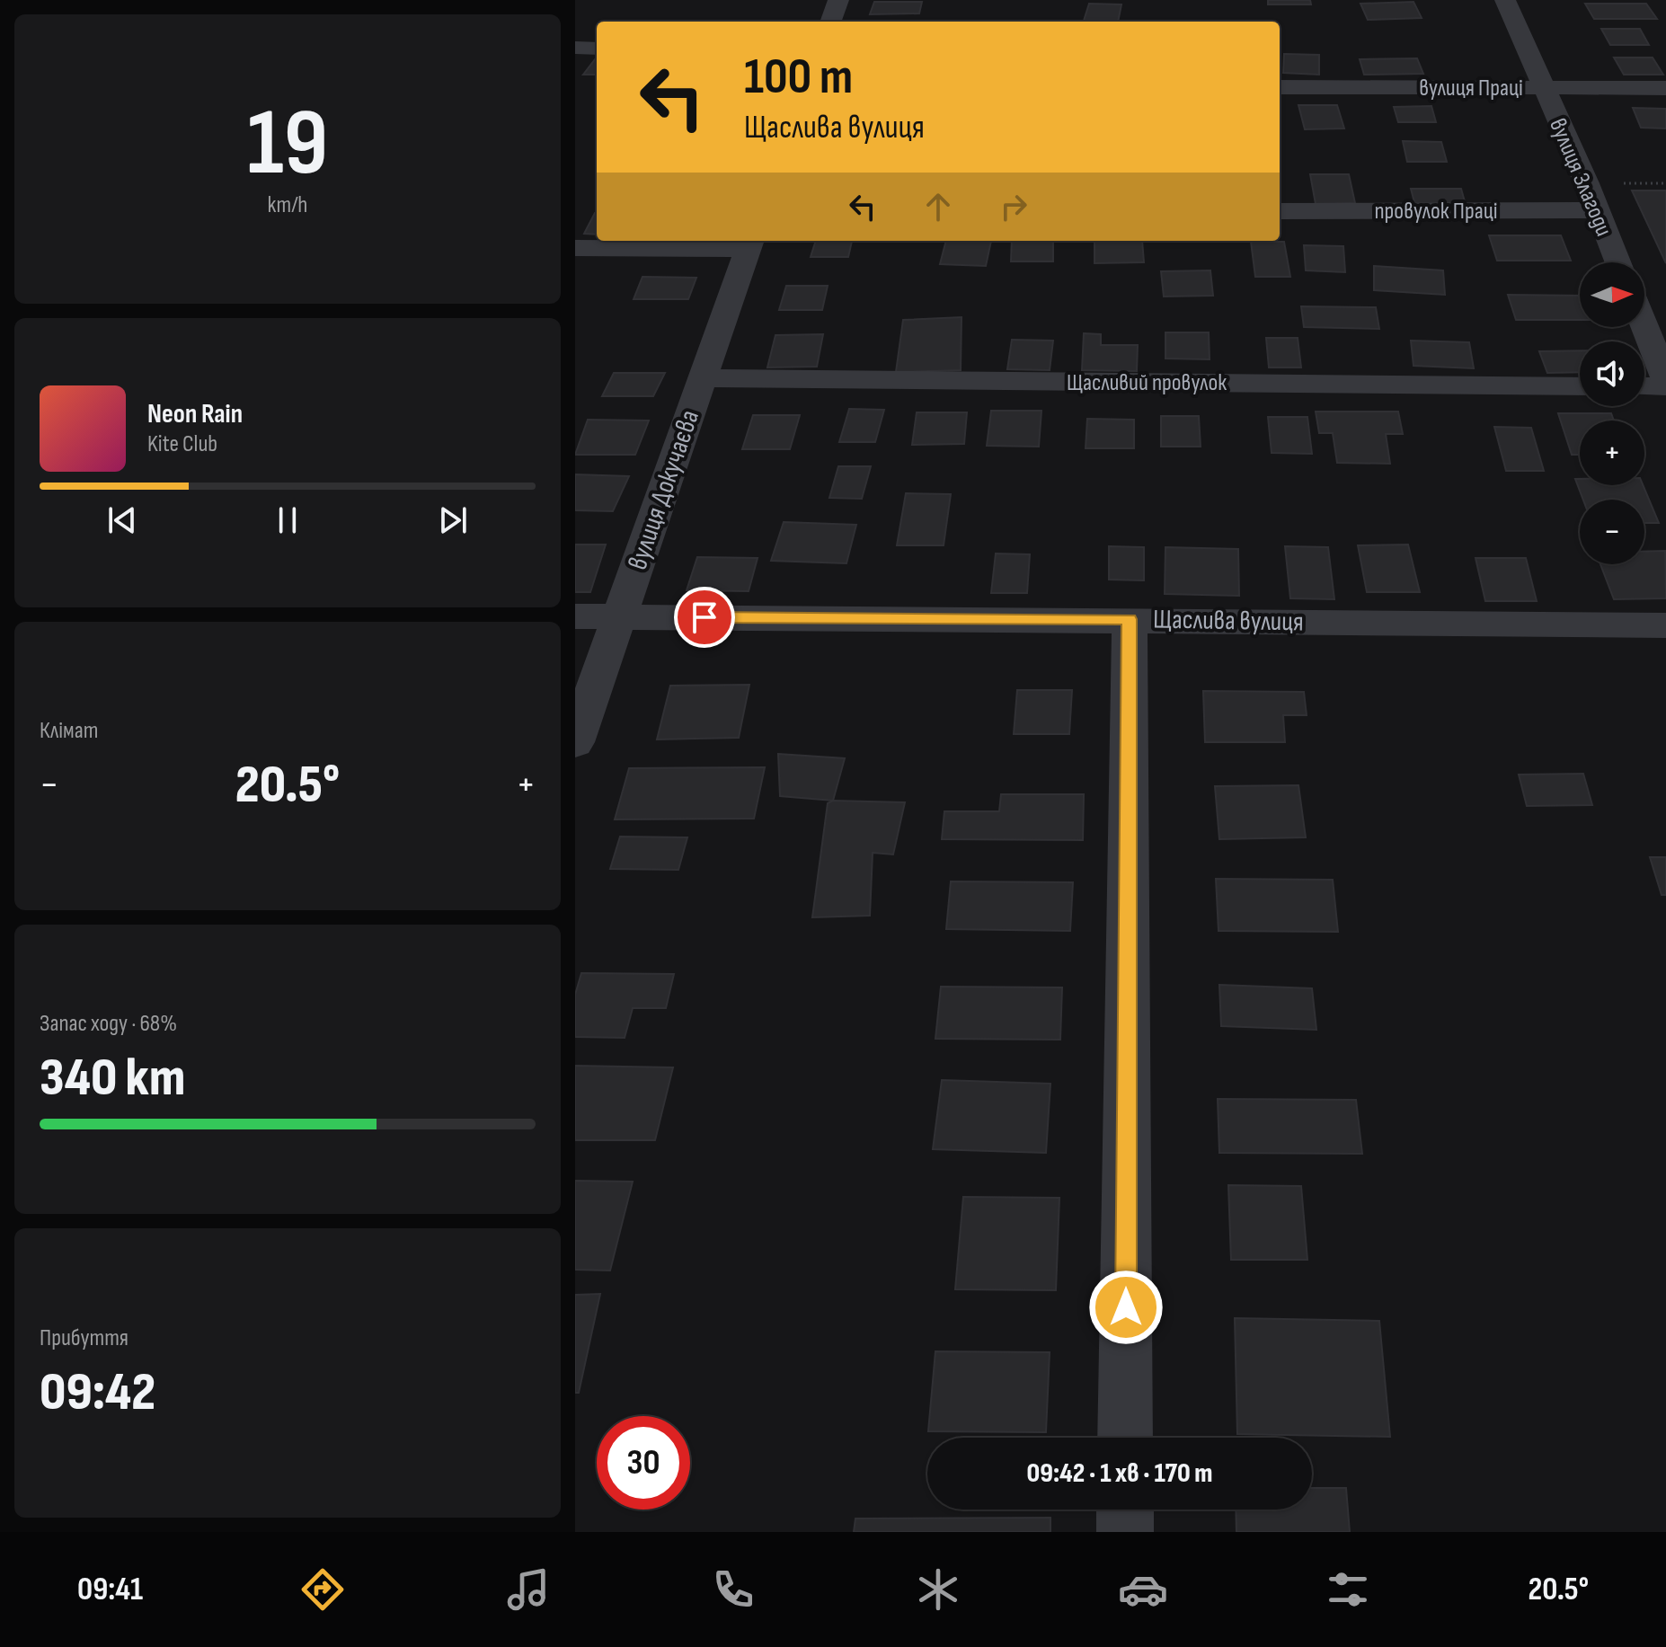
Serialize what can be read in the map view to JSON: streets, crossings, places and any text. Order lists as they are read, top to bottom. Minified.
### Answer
{"streets":{"street":["вулиця Праці","вулиця Злагоди","провулок Праці","Щасливий провулок","вулиця Докучаєва","Щаслива вулиця"]},"crossings":[["вулиця Праці","вулиця Злагоди"],["вулиця Злагоди","провулок Праці"],["Щасливий провулок","вулиця Докучаєва"],["вулиця Докучаєва","Щаслива вулиця"]],"north":"right","page":{"tile":[["19","km/h"],"Клімат",["Запас ходу · 68%","340 km"],["Прибуття","09:42"]],"turn":["100 m","Щаслива вулиця"],"map_buttons":["+","−"],"song":["Neon Rain","Kite Club"],"heat":["−","20.5°","+"],"limit":"30","trip":"09:42 · 1 хв · 170 m","tabs":["09:41","20.5°"]}}
